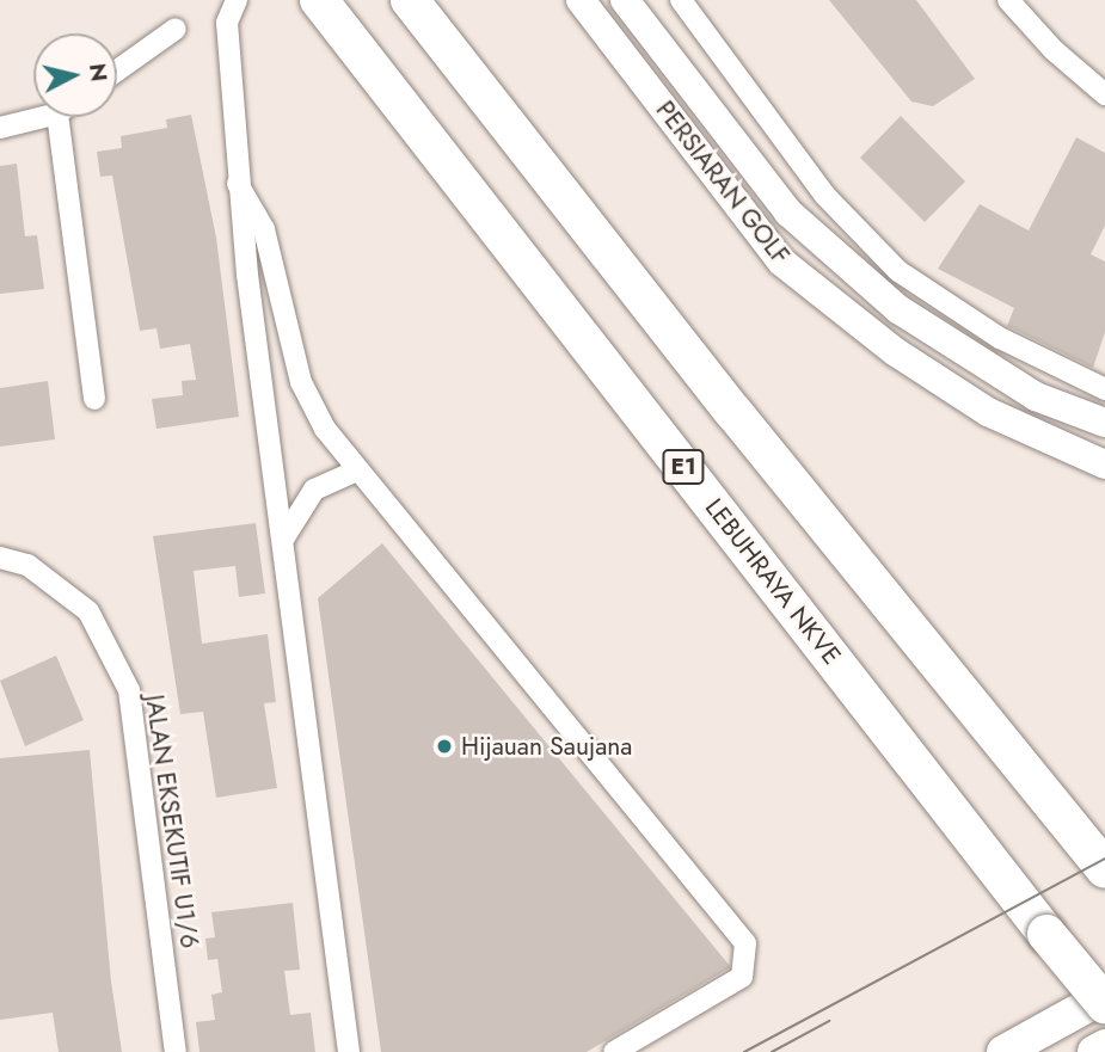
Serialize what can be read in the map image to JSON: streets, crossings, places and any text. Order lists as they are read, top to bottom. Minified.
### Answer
{"streets":{"highway":["E1","LEBUHRAYA NKVE"],"street":["PERSIARAN GOLF","JALAN EKSEKUTIF U1/6"]},"places":["Hijauan Saujana"],"north":"right"}
